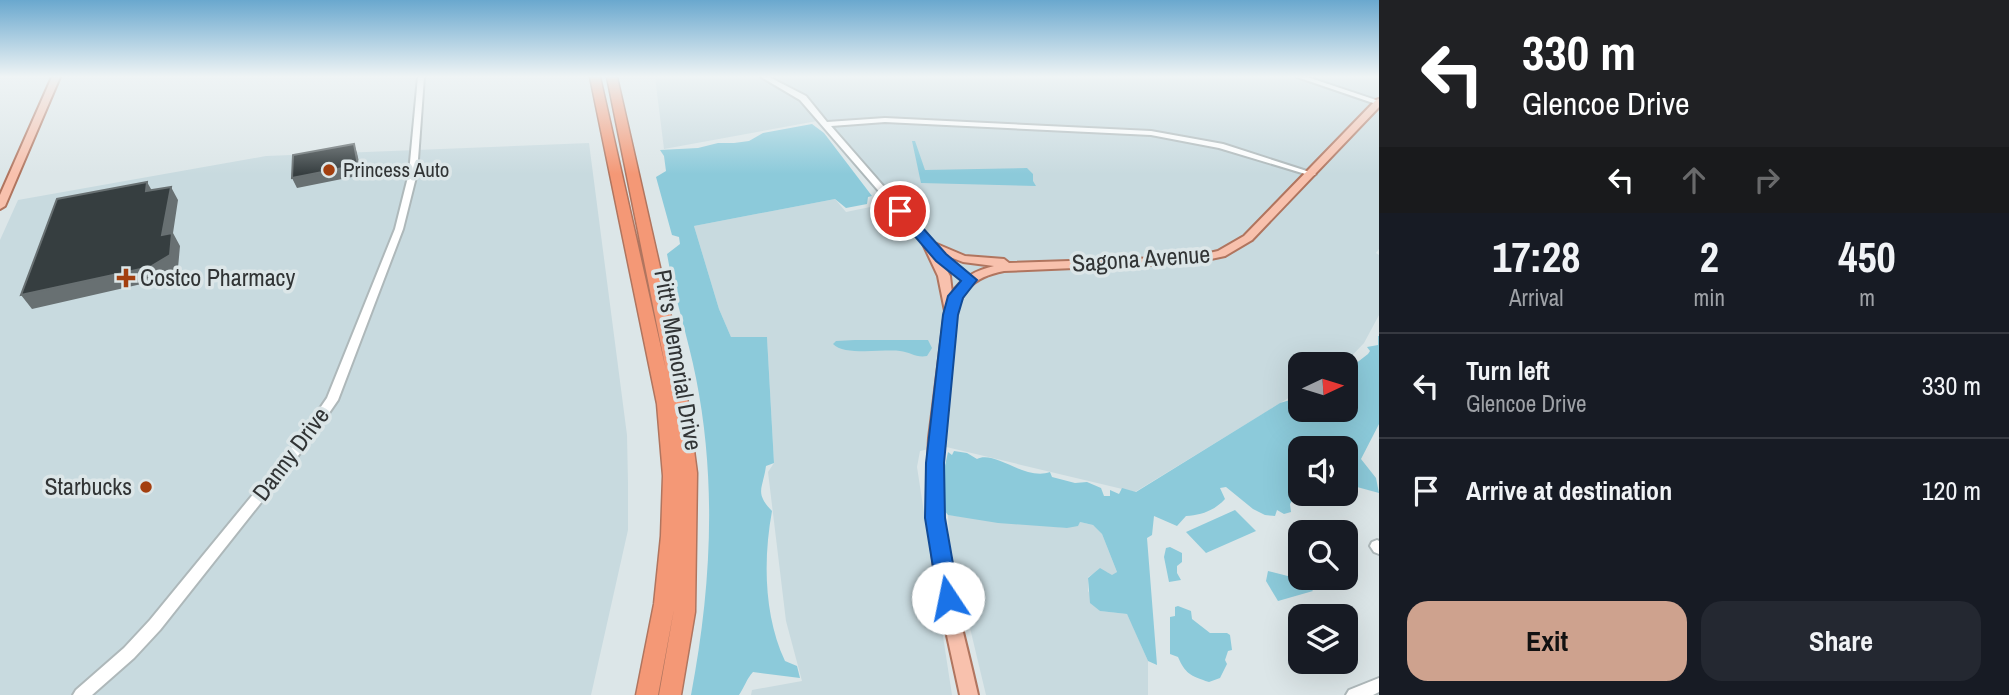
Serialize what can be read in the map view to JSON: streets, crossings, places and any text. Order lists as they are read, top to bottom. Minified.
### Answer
{"streets":{"highway":["Pitt's Memorial Drive"],"main road":["Sagona Avenue"],"street":["Danny Drive"]},"places":{"other":["Princess Auto","Starbucks"],"health":["Costco Pharmacy"]},"north":"right","page":{"turn":["330 m","Glencoe Drive"],"eta":["17:28","Arrival","2","min","450","m"],"list":[{"name":"Turn left","note":"Glencoe Drive","value":"330 m"},{"name":"Arrive at destination","value":"120 m"}],"buttons":["Exit","Share"]}}
